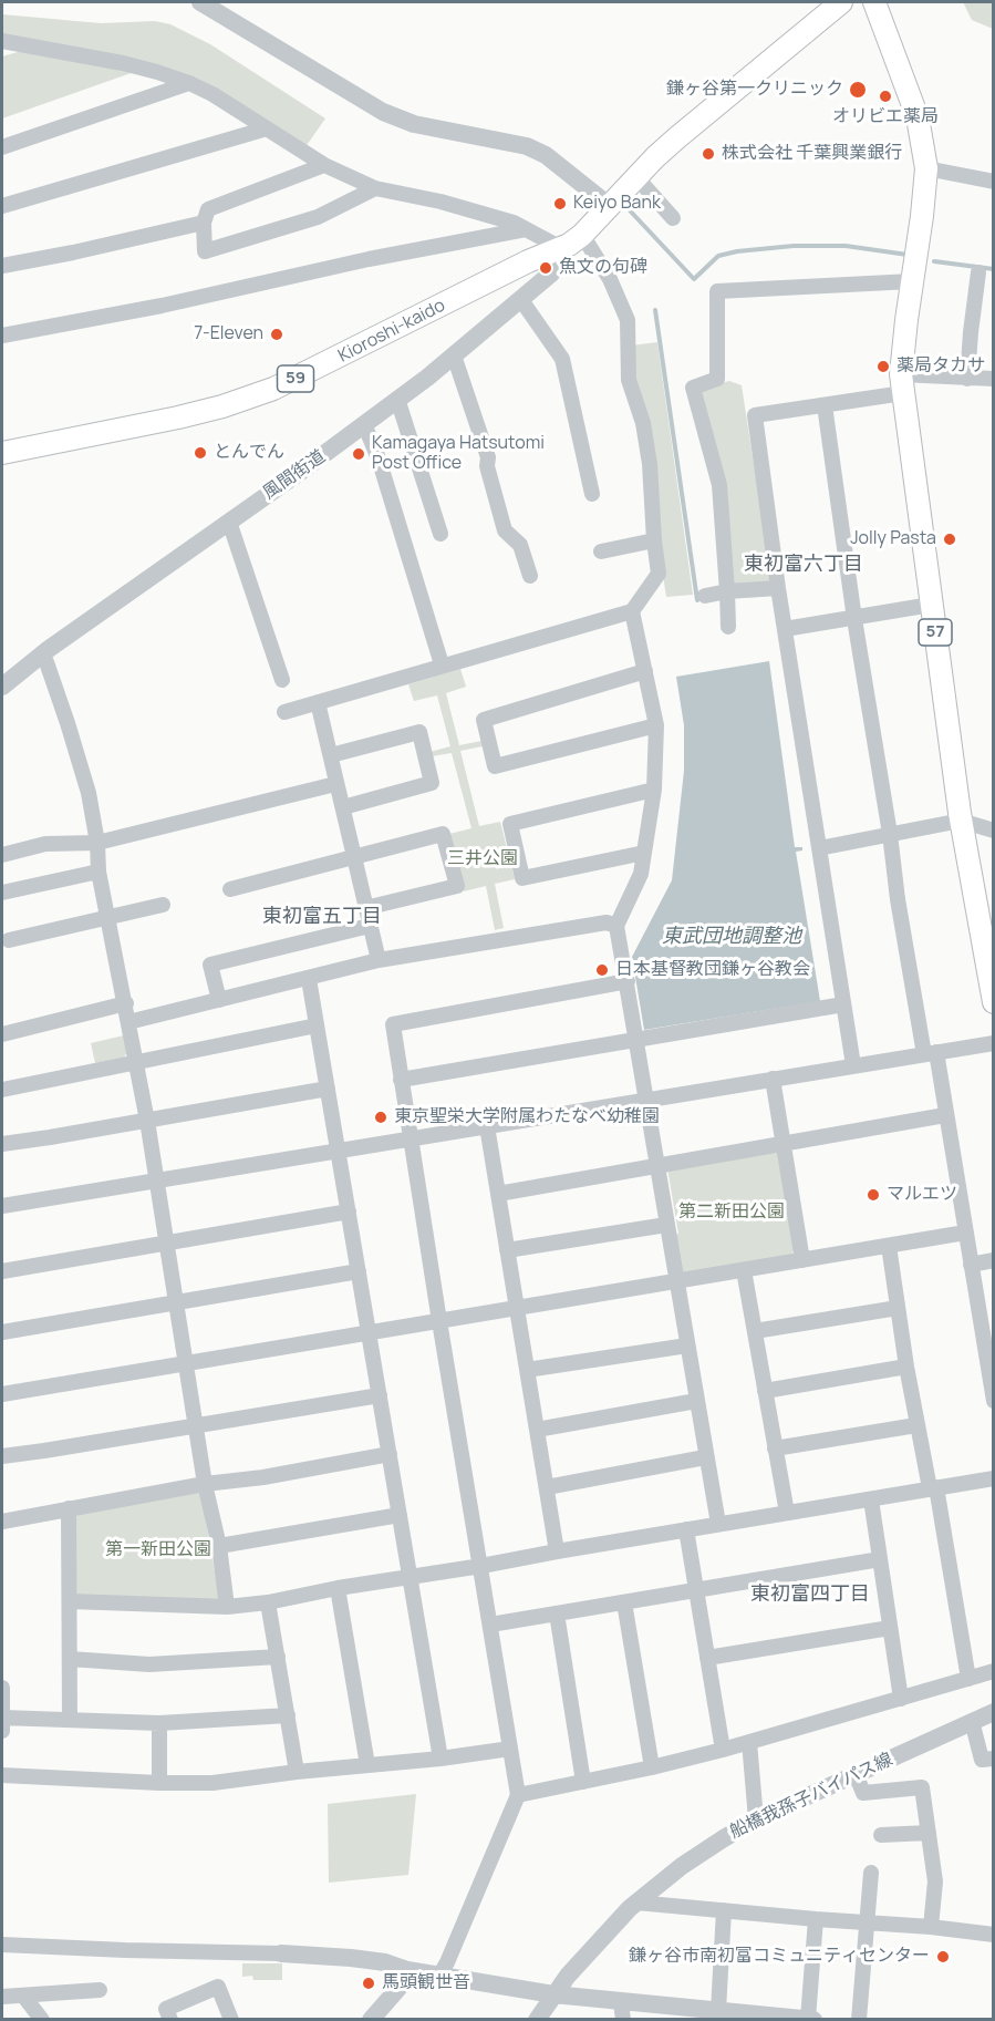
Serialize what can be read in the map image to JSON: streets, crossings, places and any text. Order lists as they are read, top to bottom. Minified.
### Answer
{"streets":{"main road":["Kioroshi-kaido","59","57"],"street":["風間街道","船橋我孫子バイパス線"]},"crossings":[["Kioroshi-kaido","59"],["Kioroshi-kaido","風間街道"]],"districts":["東初富六丁目","東初富五丁目","東初富四丁目"],"water":["東武団地調整池"],"parks":["三井公園","第二新田公園","第一新田公園"],"places":["鎌ヶ谷第一クリニック","オリビエ薬局","株式会社 千葉興業銀行","Keiyo Bank","魚文の句碑","7-Eleven","薬局タカサ","とんでん","Kamagaya Hatsutomi Post Office","Jolly Pasta","日本基督教団鎌ヶ谷教会","東京聖栄大学附属わたなべ幼稚園","マルエツ","鎌ヶ谷市南初富コミュニティセンター","馬頭観世音"]}
